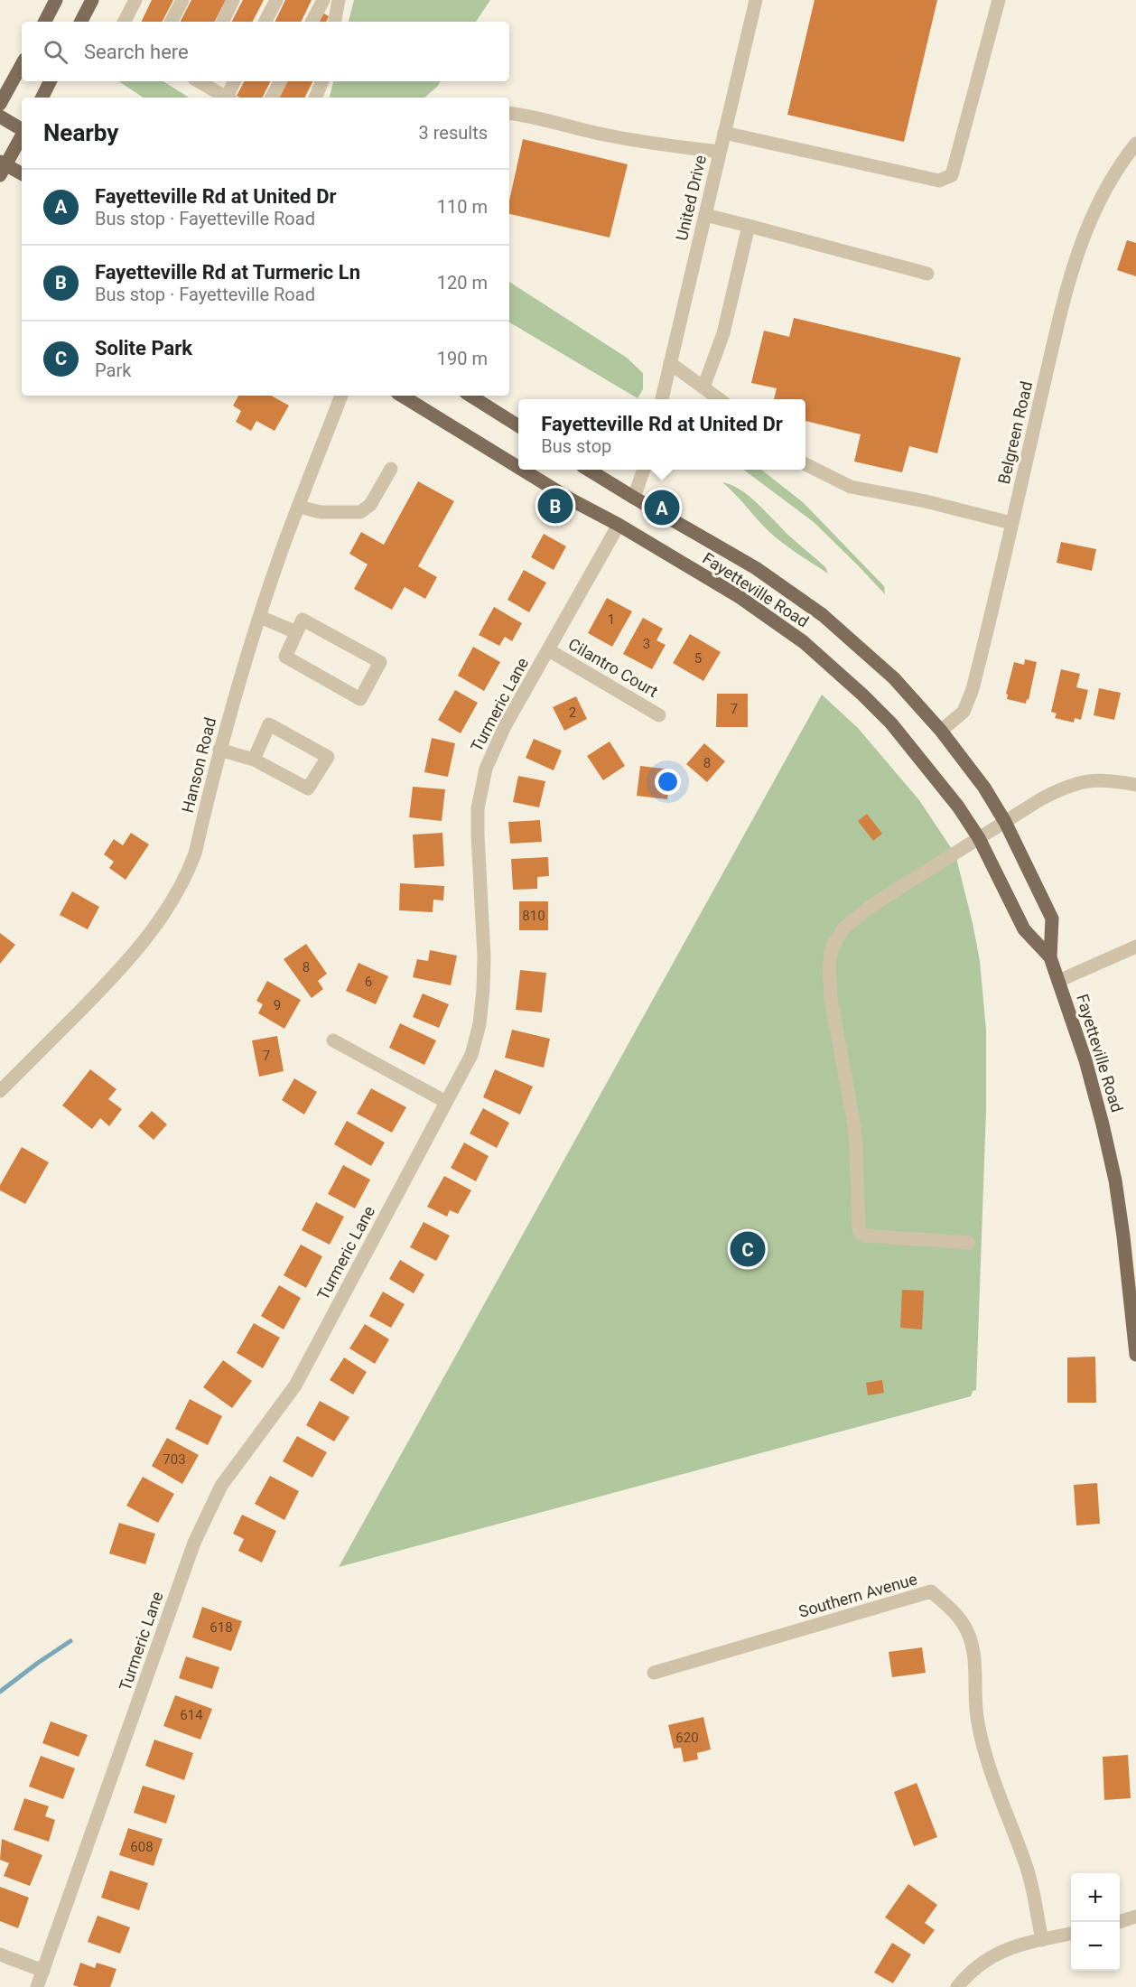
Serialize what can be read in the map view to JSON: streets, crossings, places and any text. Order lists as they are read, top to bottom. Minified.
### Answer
{"streets":{"main road":["Fayetteville Road"],"street":["United Drive","Belgreen Road","Cilantro Court","Turmeric Lane","Hanson Road","Southern Avenue"]},"crossings":[["Belgreen Road","Fayetteville Road"],["Fayetteville Road","Turmeric Lane"],["Cilantro Court","Turmeric Lane"]],"house_numbers":["1","3","5","7","2","8","810","8","6","9","7","703","618","614","620","608"],"page":{"search":"Search here","heading":["Nearby","3 results"],"list":[{"mark":"A","name":"Fayetteville Rd at United Dr","note":"Bus stop · Fayetteville Road","value":"110 m"},{"mark":"B","name":"Fayetteville Rd at Turmeric Ln","note":"Bus stop · Fayetteville Road","value":"120 m"},{"mark":"C","name":"Solite Park","note":"Park","value":"190 m"}],"popup":["Fayetteville Rd at United Dr","Bus stop"],"pins":["B","A","C"],"map_buttons":["+","−"]}}
